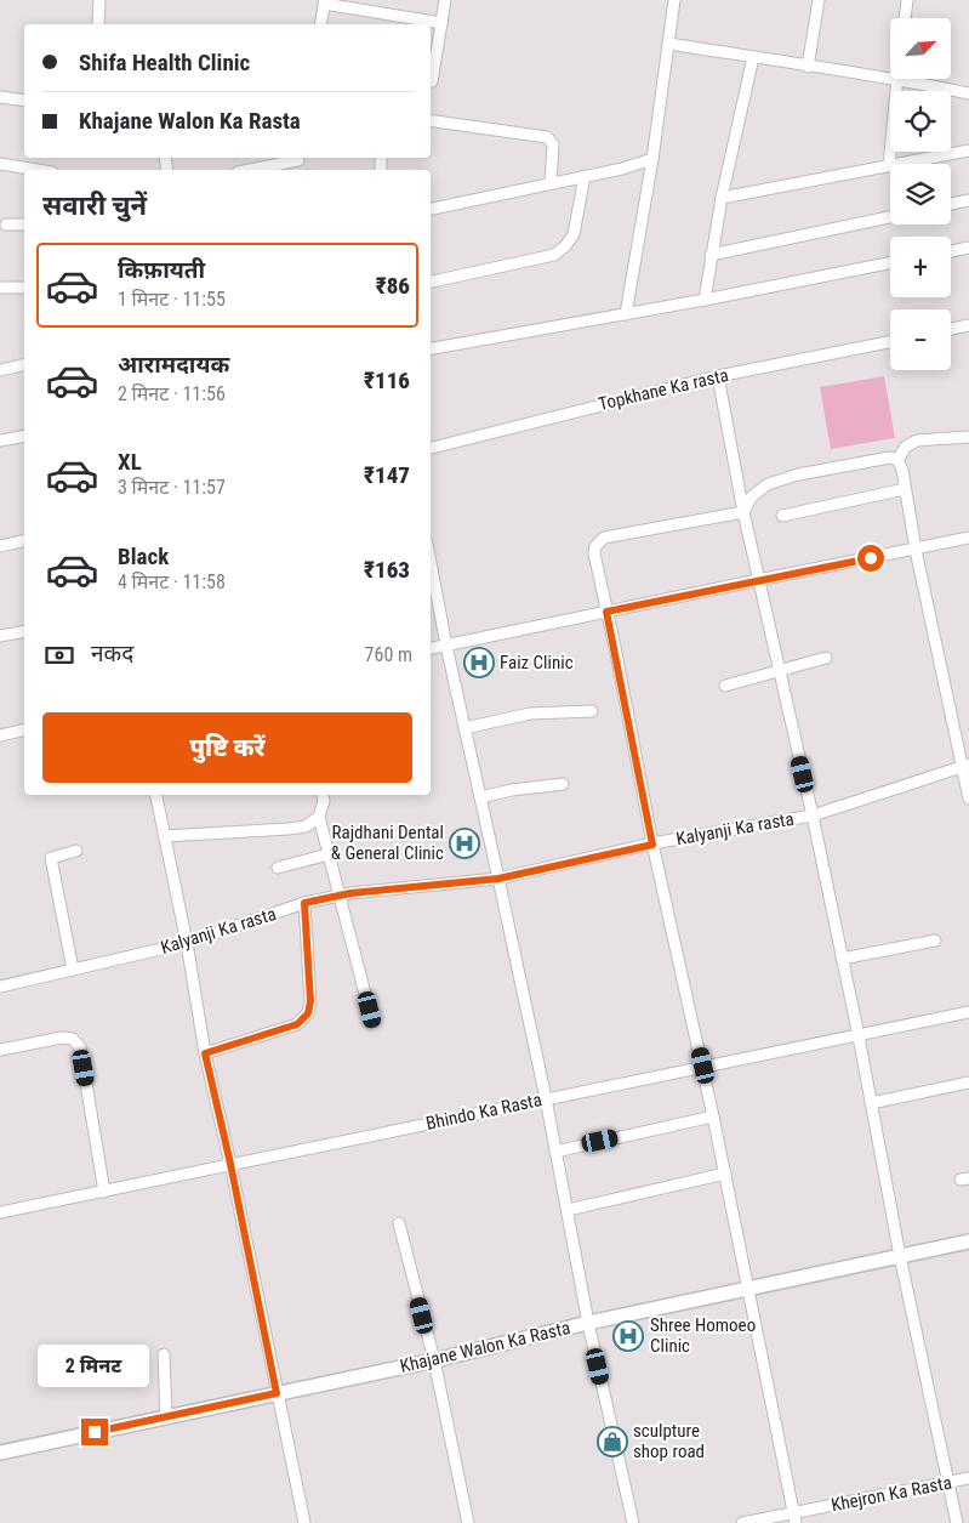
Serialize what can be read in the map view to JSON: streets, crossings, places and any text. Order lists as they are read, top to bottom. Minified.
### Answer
{"streets":{"street":["Topkhane Ka rasta","Kalyanji Ka rasta","Bhindo Ka Rasta","Khajane Walon Ka Rasta","Khejron Ka Rasta"]},"places":{"hospital":["Faiz Clinic","Rajdhani Dental & General Clinic","Shree Homoeo Clinic"],"shop":["sculpture shop road"]},"north":"top right","page":{"map_buttons":["+","−"],"banner":["Shifa Health Clinic","Khajane Walon Ka Rasta"],"heading":"सवारी चुनें","list":[{"name":"किफ़ायती","note":"1 मिनट · 11:55","value":"₹86"},{"name":"आरामदायक","note":"2 मिनट · 11:56","value":"₹116"},{"name":"XL","note":"3 मिनट · 11:57","value":"₹147"},{"name":"Black","note":"4 मिनट · 11:58","value":"₹163"}],"pay":["नकद","760 m"],"buttons":"पुष्टि करें","bubble":"2 मिनट"}}
